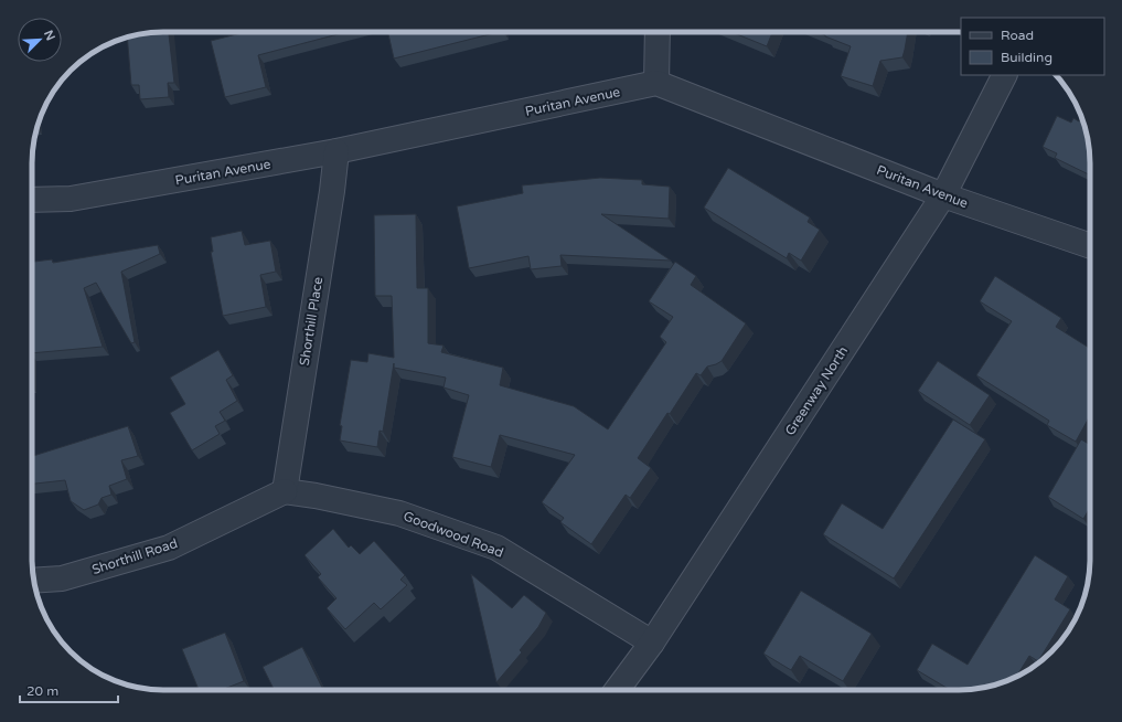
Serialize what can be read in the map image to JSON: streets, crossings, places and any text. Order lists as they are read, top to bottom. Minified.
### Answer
{"streets":{"street":["Puritan Avenue","Shorthill Place","Greenway North","Goodwood Road","Shorthill Road"]},"crossings":[["Puritan Avenue","Shorthill Place"],["Puritan Avenue","Greenway North"],["Shorthill Place","Goodwood Road"],["Shorthill Place","Shorthill Road"],["Greenway North","Goodwood Road"],["Goodwood Road","Shorthill Road"]],"legend":["Road","Building"],"scale_bar":"20 m","north":"top right"}
